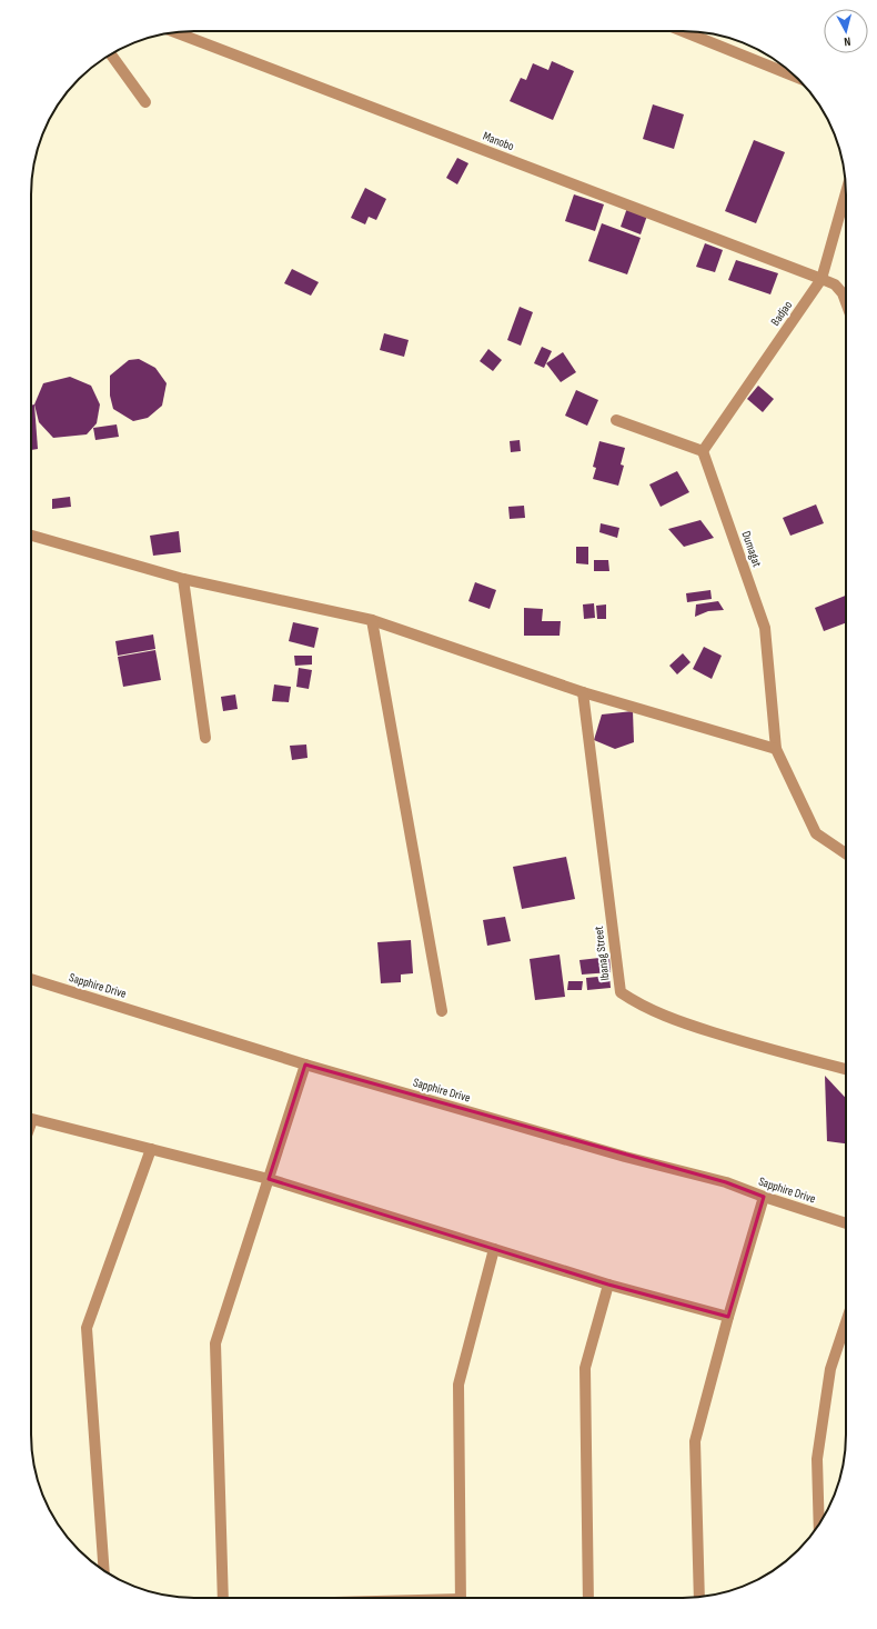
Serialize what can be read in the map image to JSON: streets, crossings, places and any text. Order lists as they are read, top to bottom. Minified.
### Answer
{"streets":{"street":["Manobo","Badjao","Dumagat","Ibanag Street","Sapphire Drive"]},"crossings":[["Manobo","Badjao"],["Badjao","Dumagat"]],"north":"bottom"}
